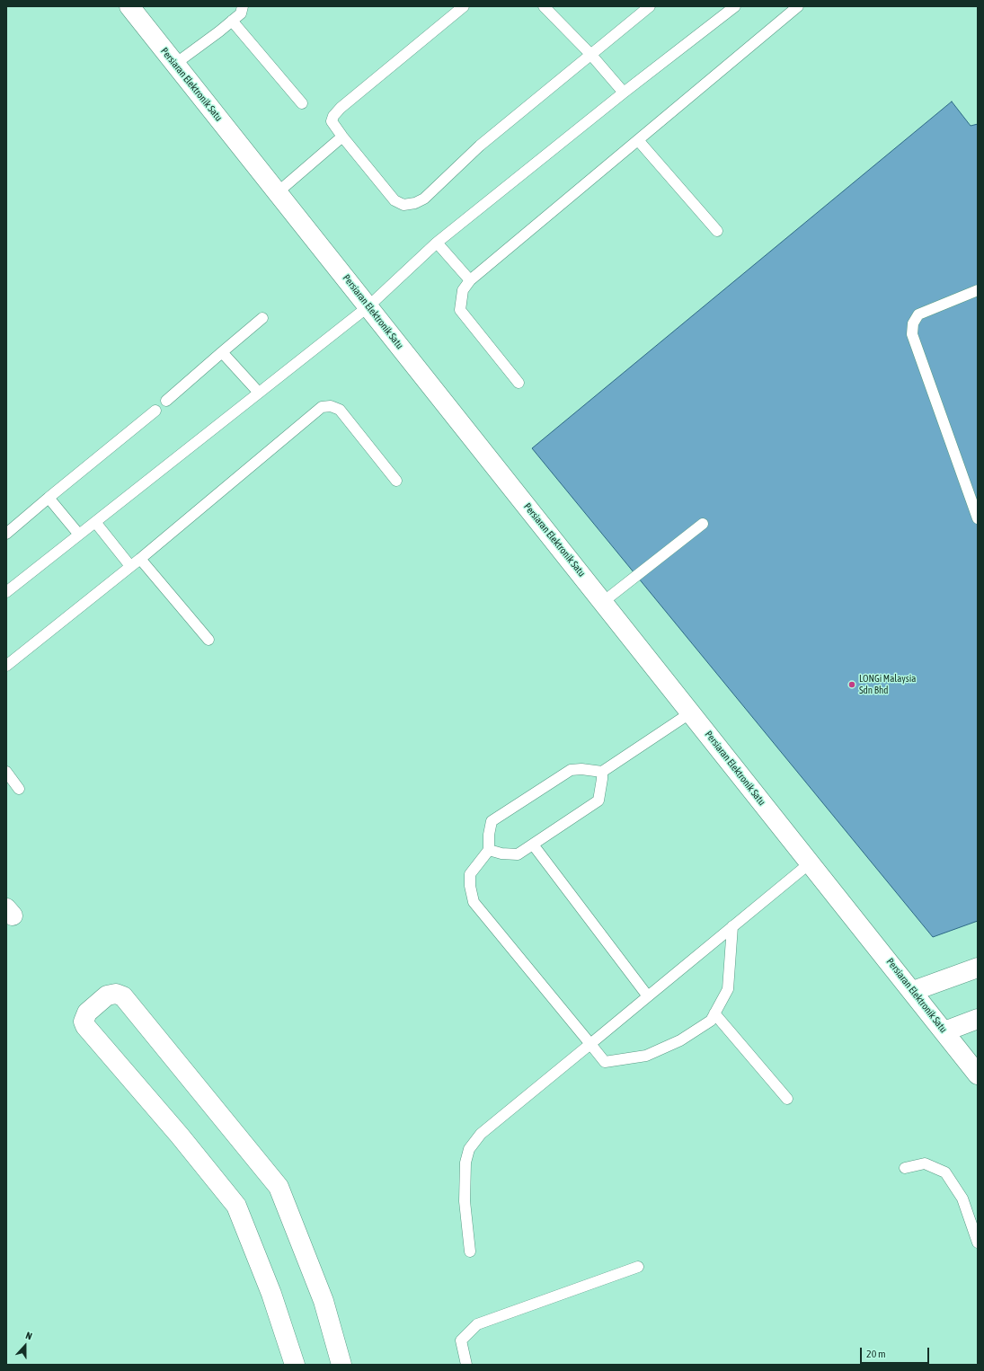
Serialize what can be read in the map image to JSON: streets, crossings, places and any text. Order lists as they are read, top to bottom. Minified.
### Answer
{"streets":{"street":["Persiaran Elektronik Satu"]},"places":["LONGi Malaysia Sdn Bhd"],"scale_bar":"20 m","north":"top"}
